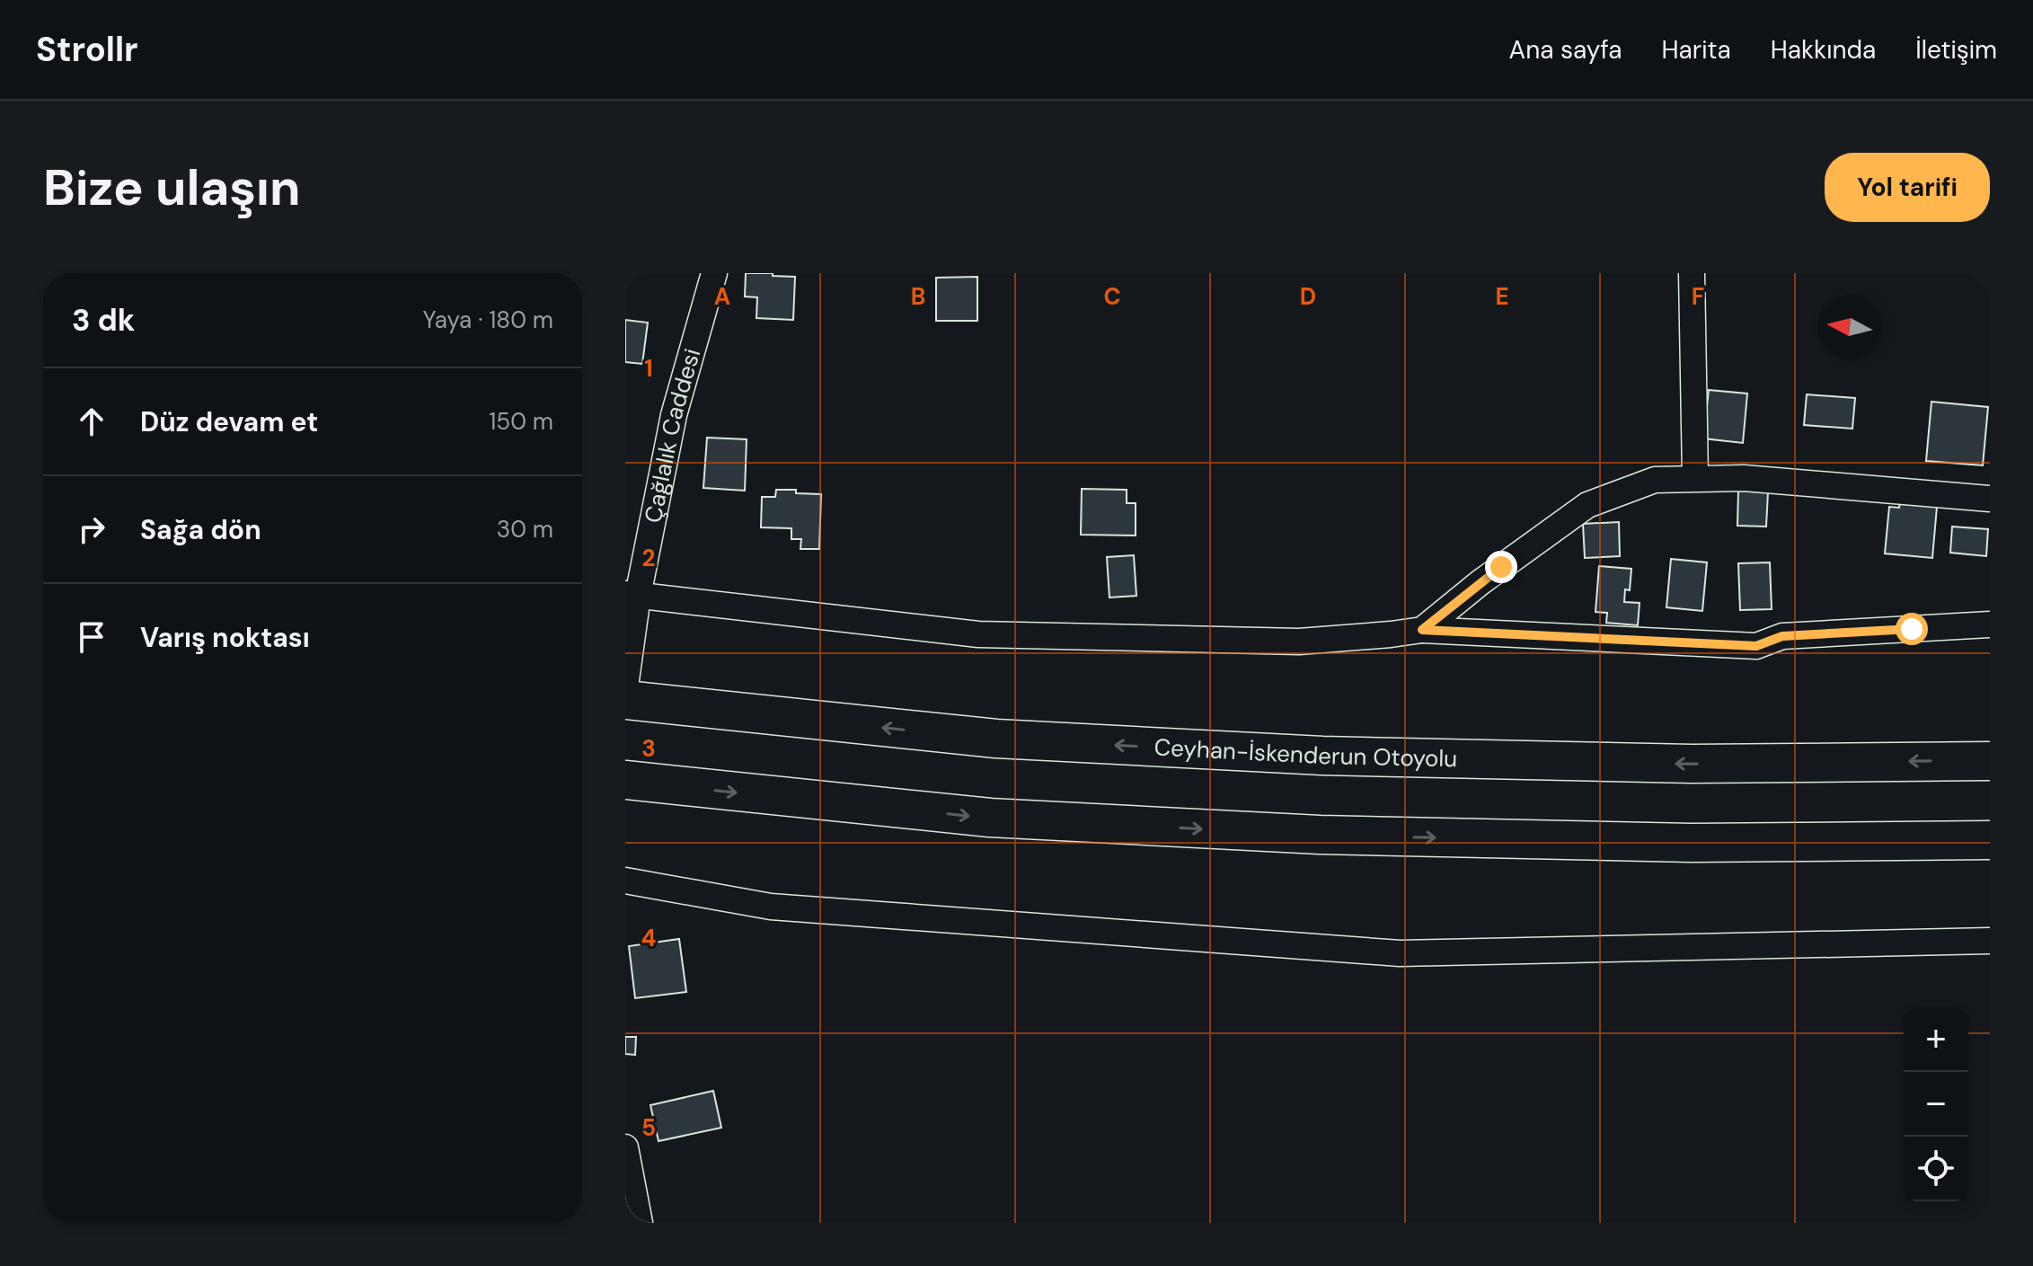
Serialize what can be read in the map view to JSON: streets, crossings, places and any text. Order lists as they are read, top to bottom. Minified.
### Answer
{"streets":{"highway":["Ceyhan-İskenderun Otoyolu"],"street":["Çağlalık Caddesi"]},"north":"left","page":{"header":"Strollr","nav":["Ana sayfa","Harita","Hakkında","İletişim"],"buttons":"Yol tarifi","title":"Bize ulaşın","heading":["3 dk","Yaya · 180 m"],"list":[["Düz devam et","150 m"],["Sağa dön","30 m"],"Varış noktası"],"map_buttons":["+","−"]},"grid":{"columns":["A","B","C","D","E","F"],"rows":["1","2","3","4","5"]}}
